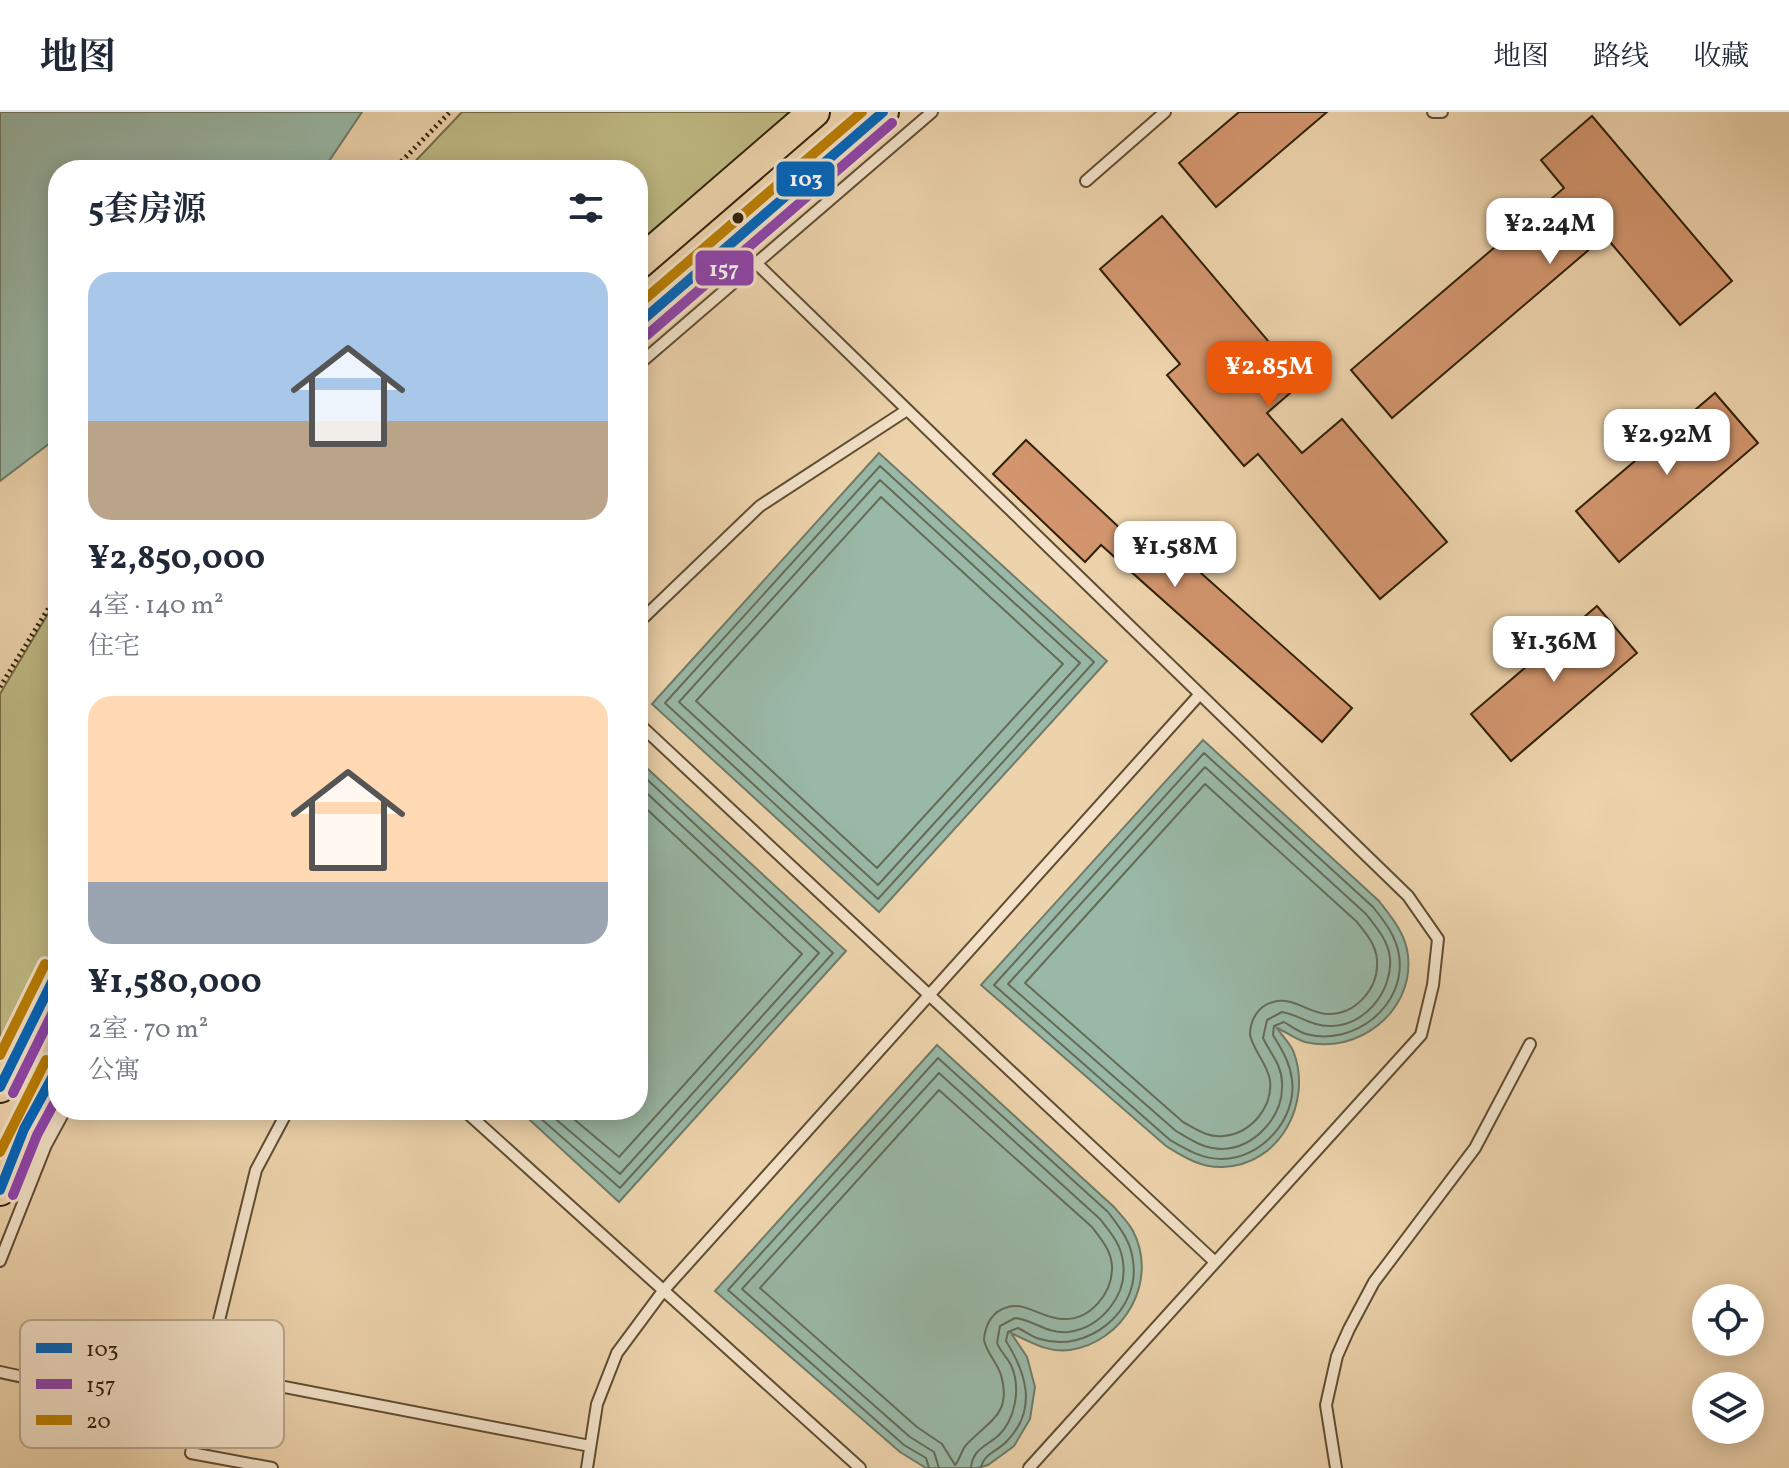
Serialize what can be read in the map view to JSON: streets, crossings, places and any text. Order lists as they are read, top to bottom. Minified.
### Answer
{"lines":["transit line 103","transit line 20","transit line 157"],"legend":["103","157","20"],"page":{"header":"地图","nav":["地图","路线","收藏"],"heading":"5套房源","price":["¥2.24M","¥2.85M","¥2.92M","¥1.58M","¥1.36M"],"list":[{"name":"¥2,850,000","note":"4室 · 140 m² · 住宅"},{"name":"¥1,580,000","note":"2室 · 70 m² · 公寓"}]}}
